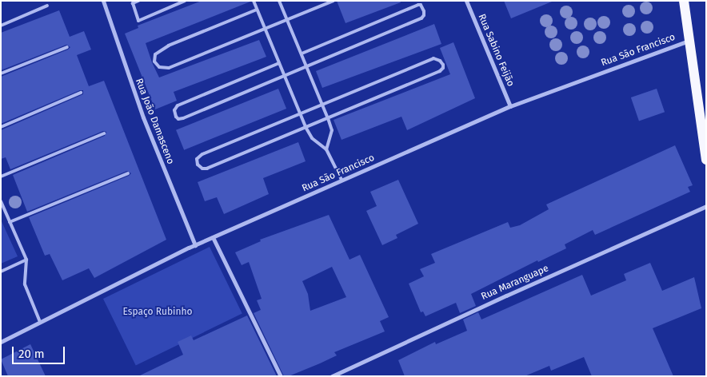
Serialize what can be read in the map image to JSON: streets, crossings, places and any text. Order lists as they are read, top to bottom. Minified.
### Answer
{"streets":{"street":["Rua Sabino Feijão","Rua São Francisco","Rua João Damasceno","Rua Maranguape"]},"crossings":[["Rua Sabino Feijão","Rua São Francisco"],["Rua São Francisco","Rua João Damasceno"]],"parks":["Espaço Rubinho"],"scale_bar":"20 m"}
